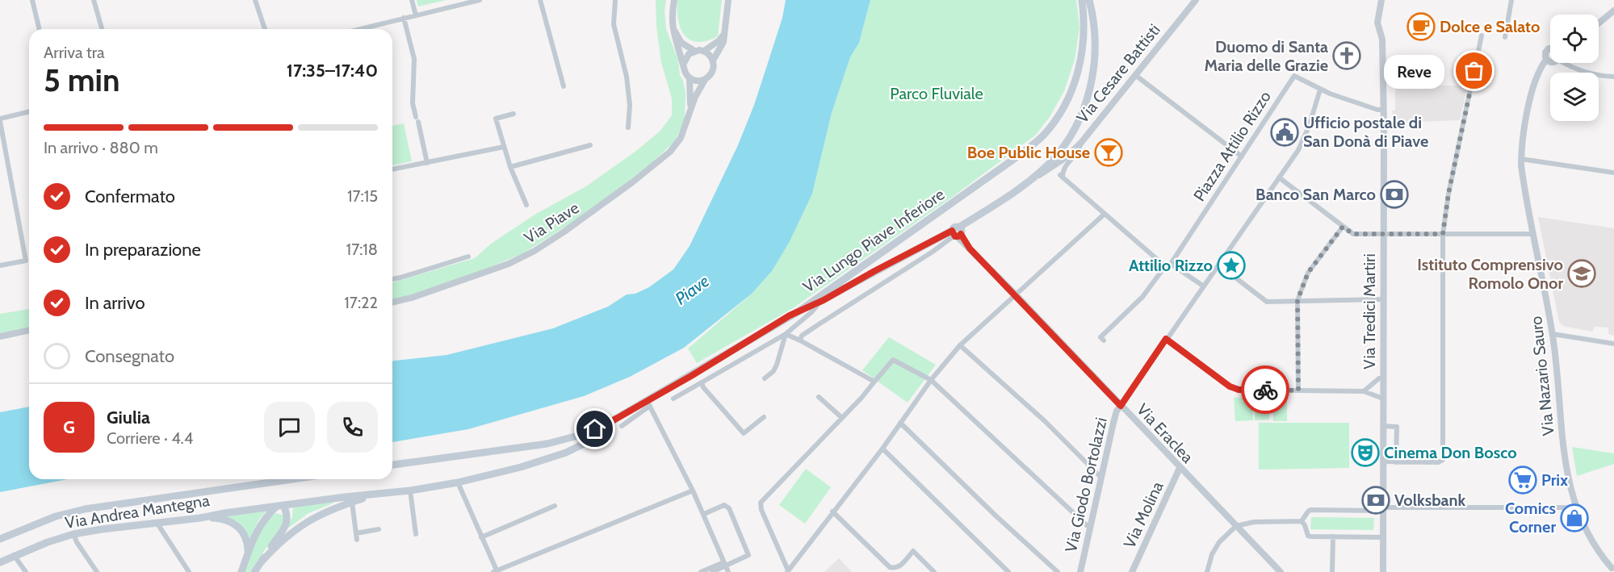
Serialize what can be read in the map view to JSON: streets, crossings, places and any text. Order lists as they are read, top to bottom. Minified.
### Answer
{"streets":{"main road":["Via Cesare Battisti","Via Lungo Piave Inferiore","Via Andrea Mantegna"],"street":["Piazza Attilio Rizzo","Via Piave","Via Tredici Martiri","Via Nazario Sauro","Via Eraclea","Via Giodo Bortolazzi","Via Molina"]},"crossings":[["Via Cesare Battisti","Via Eraclea"],["Via Eraclea","Via Giodo Bortolazzi"],["Via Eraclea","Via Molina"]],"water":["Piave"],"parks":["Parco Fluviale"],"places":{"cafe":["Dolce e Salato"],"church":["Duomo di Santa Maria delle Grazie"],"other":["Reve"],"public building":["Ufficio postale di San Donà di Piave"],"bar":["Boe Public House"],"bank":["Banco San Marco","Volksbank"],"place":["Attilio Rizzo"],"school or university":["Istituto Comprensivo Romolo Onor"],"theatre":["Cinema Don Bosco"],"supermarket":["Prix"],"shop":["Comics Corner"]},"page":{"heading":["5 min","Arriva tra","17:35–17:40"],"panel":["Giulia","Corriere · 4.4"],"bubble":"Reve","bar":"In arrivo · 880 m","list":[["Confermato","17:15"],["In preparazione","17:18"],["In arrivo","17:22"],"Consegnato"],"round":"G"}}
